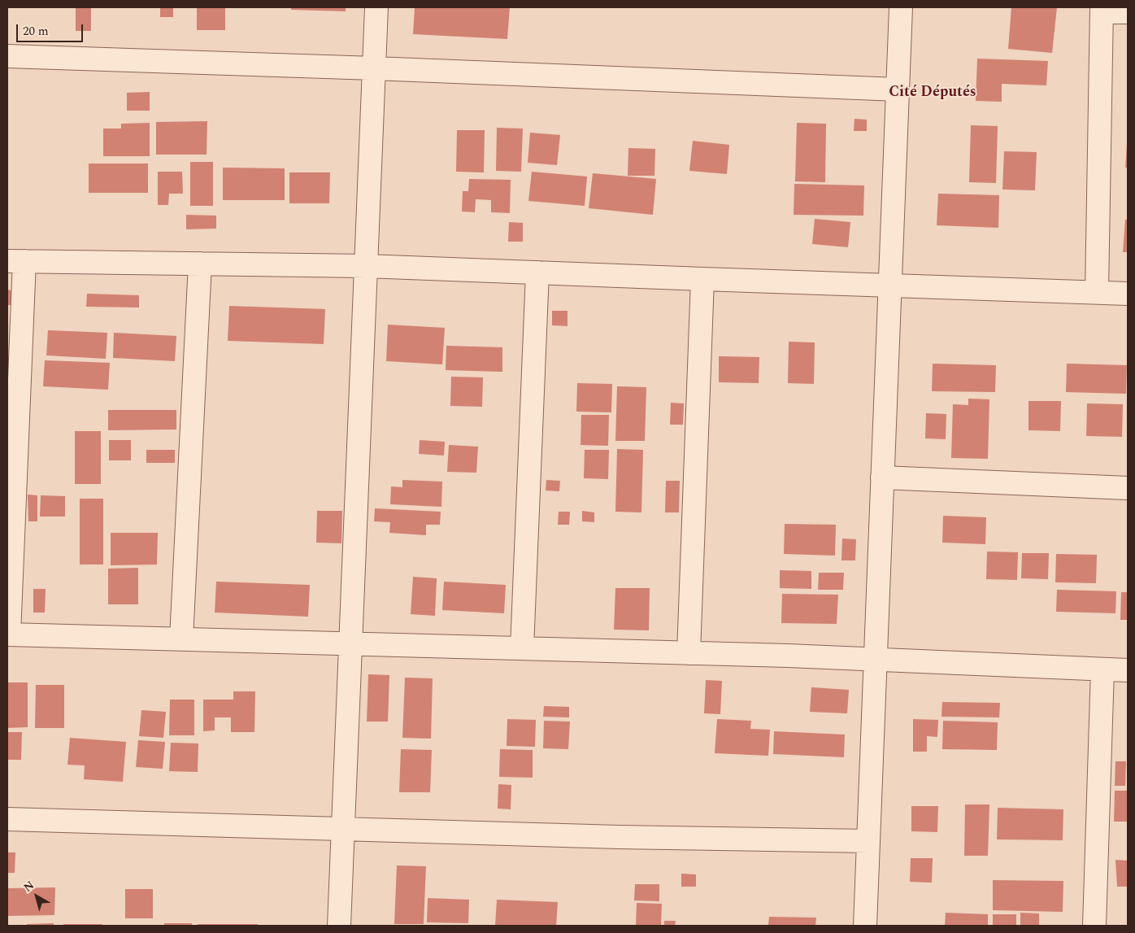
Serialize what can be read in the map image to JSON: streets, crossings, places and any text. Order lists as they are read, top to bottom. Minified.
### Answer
{"districts":["Cité Députés"],"scale_bar":"20 m","north":"top left"}
